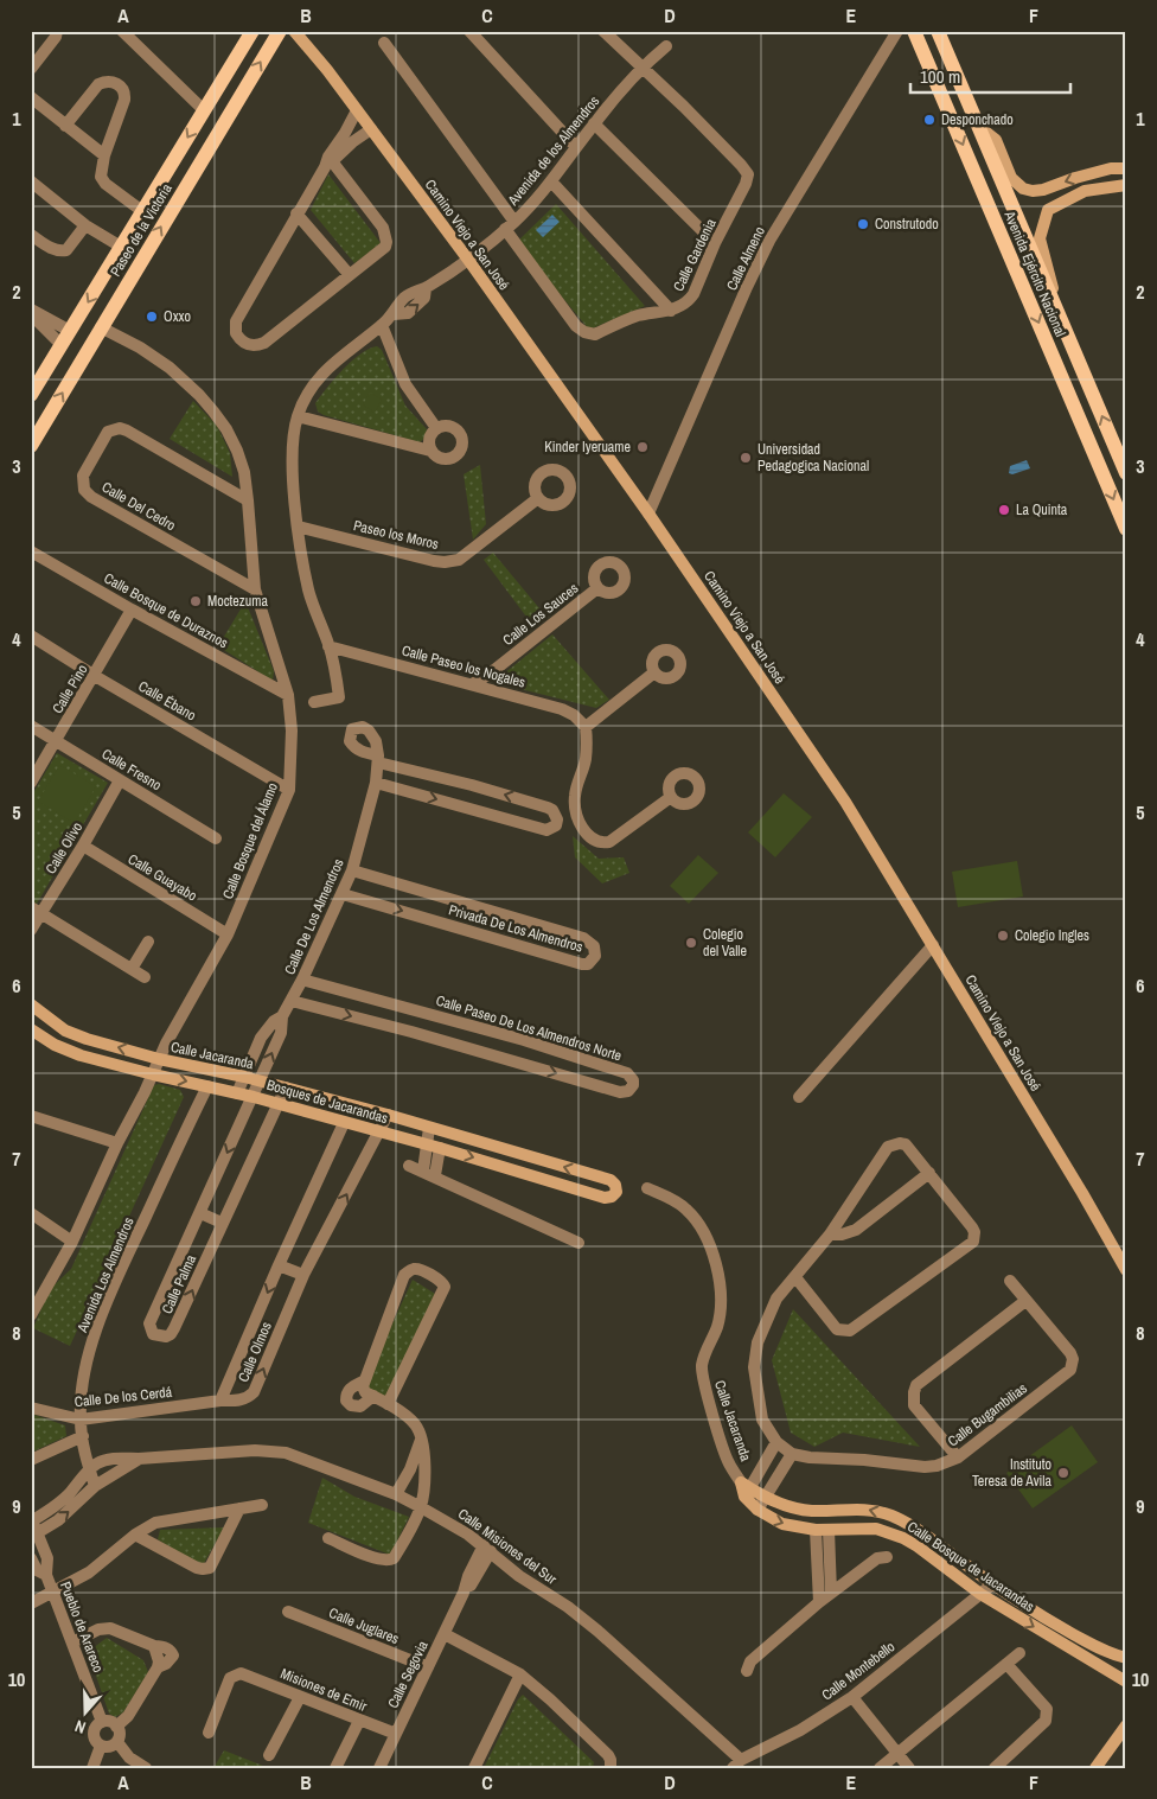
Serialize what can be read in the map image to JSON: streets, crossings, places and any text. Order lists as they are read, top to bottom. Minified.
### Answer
{"streets":{"main road":["Paseo de la Victoria","Avenida Ejército Nacional"],"street":["Avenida de los Almendros","Camino Viejo a San José","Calle Gardenia","Calle Almeno","Calle Del Cedro","Paseo los Moros","Calle Bosque de Duraznos","Calle Los Sauces","Calle Paseo los Nogales","Calle Pino","Calle Ébano","Calle Fresno","Calle Bosque del Álamo","Calle Olivo","Calle Guayabo","Calle De Los Almendros","Privada De Los Almendros","Calle Paseo De Los Almendros Norte","Calle Jacaranda","Bosques de Jacarandas","Avenida Los Almendros","Calle Palma","Calle Olmos","Calle De los Cerdá","Calle Bugambilias","Calle Misiones del Sur","Calle Bosque de Jacarandas","Calle Juglares","Pueblo de Arareco","Calle Montebello","Calle Segovia","Misiones de Emir"]},"crossings":[["Avenida de los Almendros","Camino Viejo a San José"],["Avenida de los Almendros","Calle Gardenia"],["Avenida de los Almendros","Paseo los Moros"],["Avenida de los Almendros","Calle Paseo los Nogales"],["Paseo de la Victoria","Calle Bosque del Álamo"],["Camino Viejo a San José","Calle Almeno"],["Calle Del Cedro","Calle Bosque del Álamo"],["Calle Bosque de Duraznos","Calle Pino"],["Calle Bosque de Duraznos","Calle Bosque del Álamo"],["Calle Los Sauces","Calle Paseo los Nogales"],["Calle Pino","Calle Ébano"],["Calle Pino","Calle Fresno"],["Calle Ébano","Calle Bosque del Álamo"],["Calle Fresno","Calle Olivo"],["Calle Bosque del Álamo","Calle Guayabo"],["Calle Bosque del Álamo","Calle Jacaranda"],["Calle Bosque del Álamo","Bosques de Jacarandas"],["Calle Olivo","Calle Guayabo"],["Calle De Los Almendros","Privada De Los Almendros"],["Calle De Los Almendros","Calle Paseo De Los Almendros Norte"],["Calle De Los Almendros","Calle Jacaranda"],["Calle De Los Almendros","Bosques de Jacarandas"],["Calle De Los Almendros","Calle Palma"],["Calle Jacaranda","Bosques de Jacarandas"],["Calle Jacaranda","Calle Palma"],["Calle Jacaranda","Calle Olmos"],["Calle Jacaranda","Calle Bosque de Jacarandas"],["Bosques de Jacarandas","Avenida Los Almendros"],["Bosques de Jacarandas","Calle Palma"],["Bosques de Jacarandas","Calle Olmos"],["Avenida Los Almendros","Calle De los Cerdá"],["Avenida Los Almendros","Calle Misiones del Sur"],["Calle Olmos","Calle De los Cerdá"],["Calle Misiones del Sur","Calle Montebello"],["Calle Misiones del Sur","Calle Segovia"],["Calle Bosque de Jacarandas","Calle Montebello"],["Calle Juglares","Calle Segovia"],["Calle Segovia","Misiones de Emir"]],"places":["Desponchado","Construtodo","Oxxo","Kinder Iyeruame","Universidad Pedagogica Nacional","La Quinta","Moctezuma","Colegio Ingles","Colegio del Valle","Instituto Teresa de Avila"],"scale_bar":"100 m","north":"bottom","grid":{"columns":["A","B","C","D","E","F"],"rows":["1","2","3","4","5","6","7","8","9","10"]}}
